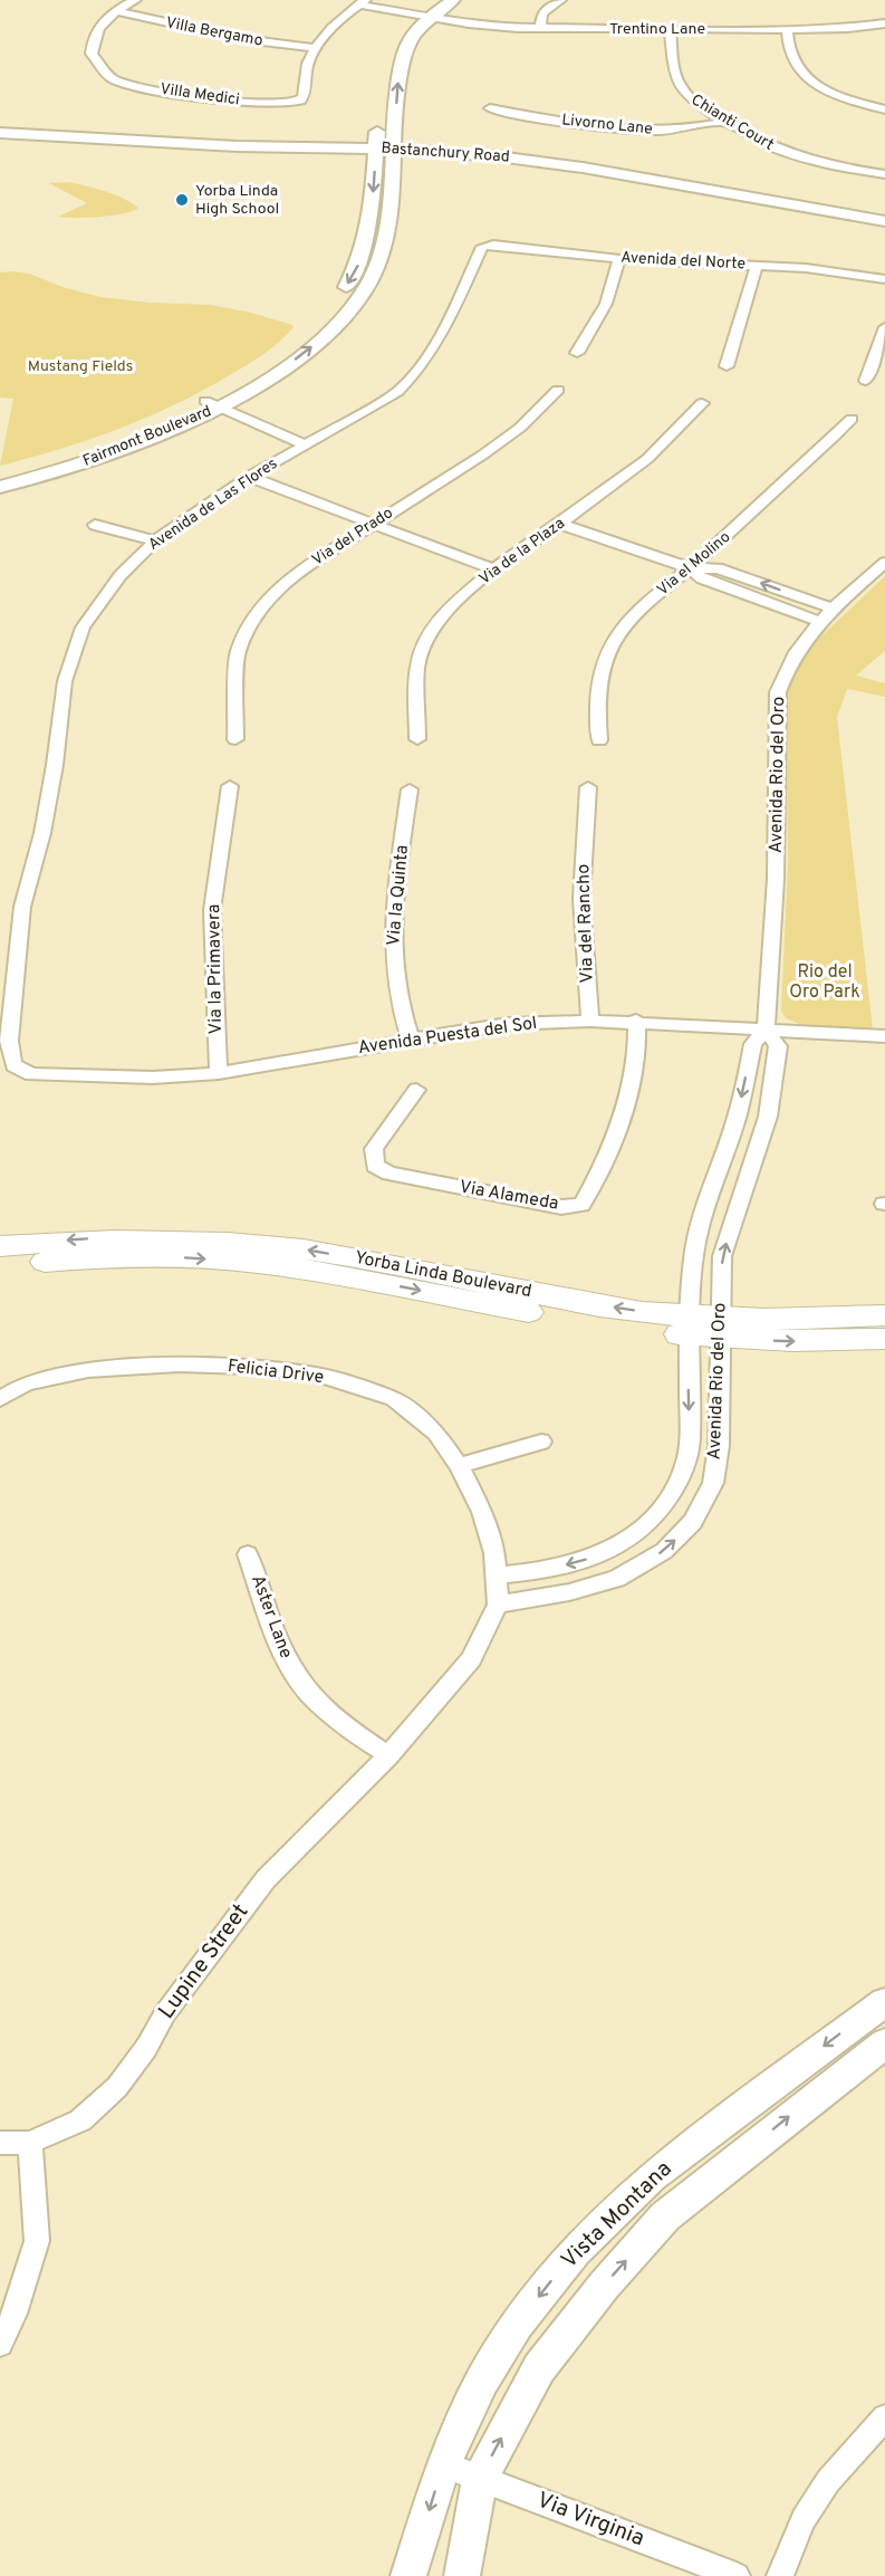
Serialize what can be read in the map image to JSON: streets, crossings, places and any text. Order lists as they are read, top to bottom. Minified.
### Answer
{"streets":{"main road":["Bastanchury Road","Fairmont Boulevard","Yorba Linda Boulevard","Vista Montana"],"street":["Trentino Lane","Villa Bergamo","Villa Medici","Chianti Court","Livorno Lane","Avenida del Norte","Avenida de Las Flores","Via del Prado","Via de la Plaza","Via el Molino","Avenida Rio del Oro","Via la Quinta","Via del Rancho","Via la Primavera","Avenida Puesta del Sol","Via Alameda","Felicia Drive","Aster Lane","Lupine Street","Via Virginia"]},"crossings":[["Trentino Lane","Chianti Court"],["Trentino Lane","Fairmont Boulevard"],["Villa Bergamo","Villa Medici"],["Chianti Court","Livorno Lane"],["Bastanchury Road","Fairmont Boulevard"],["Avenida del Norte","Avenida de Las Flores"],["Avenida de Las Flores","Avenida Puesta del Sol"],["Avenida Rio del Oro","Avenida Puesta del Sol"],["Avenida Rio del Oro","Yorba Linda Boulevard"],["Avenida Rio del Oro","Felicia Drive"],["Avenida Rio del Oro","Lupine Street"],["Via la Quinta","Avenida Puesta del Sol"],["Via del Rancho","Avenida Puesta del Sol"],["Via la Primavera","Avenida Puesta del Sol"],["Avenida Puesta del Sol","Via Alameda"],["Felicia Drive","Lupine Street"],["Aster Lane","Lupine Street"],["Vista Montana","Via Virginia"]],"parks":["Mustang Fields","Rio del Oro Park"],"places":["Yorba Linda High School"]}
